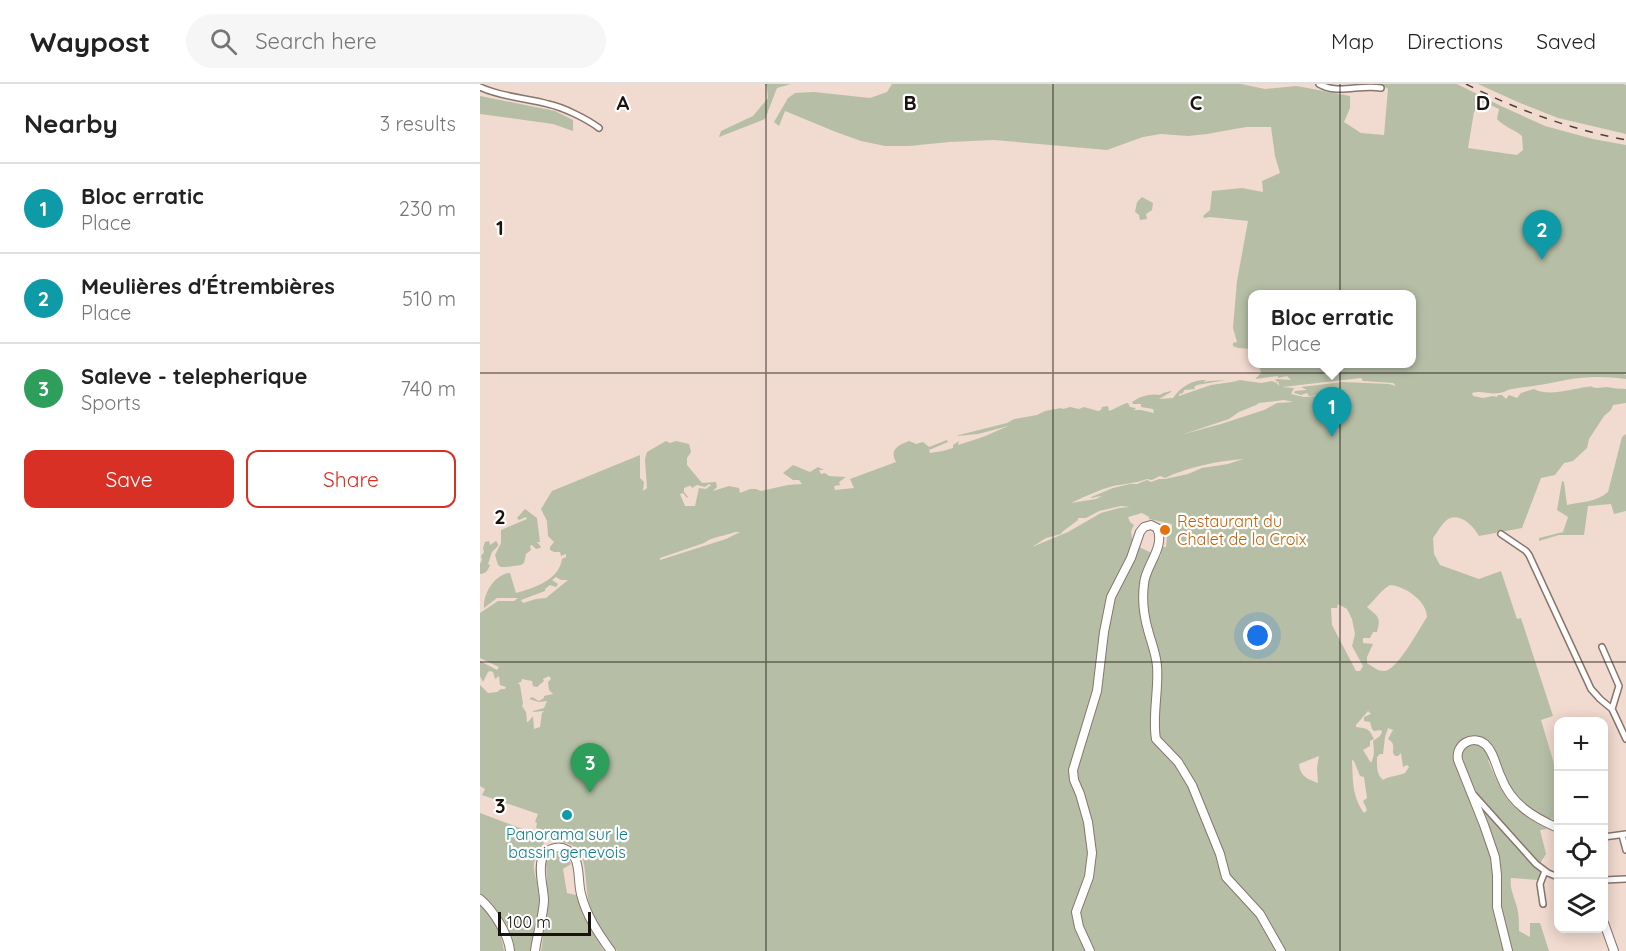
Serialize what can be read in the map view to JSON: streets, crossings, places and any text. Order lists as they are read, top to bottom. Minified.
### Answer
{"places":["Restaurant du Chalet de la Croix","Panorama sur le bassin genevois"],"scale_bar":"100 m","page":{"header":"Waypost","search":"Search here","nav":["Map","Directions","Saved"],"heading":["Nearby","3 results"],"list":[{"mark":"1","name":"Bloc erratic","note":"Place","value":"230 m"},{"mark":"2","name":"Meulières d'Étrembières","note":"Place","value":"510 m"},{"mark":"3","name":"Saleve - telepherique","note":"Sports","value":"740 m"}],"pins":["2","1","3"],"popup":["Bloc erratic","Place"],"buttons":["Save","Share"],"map_buttons":["+","−"],"scale":"100 m"},"grid":{"columns":["A","B","C","D"],"rows":["1","2","3"]}}
